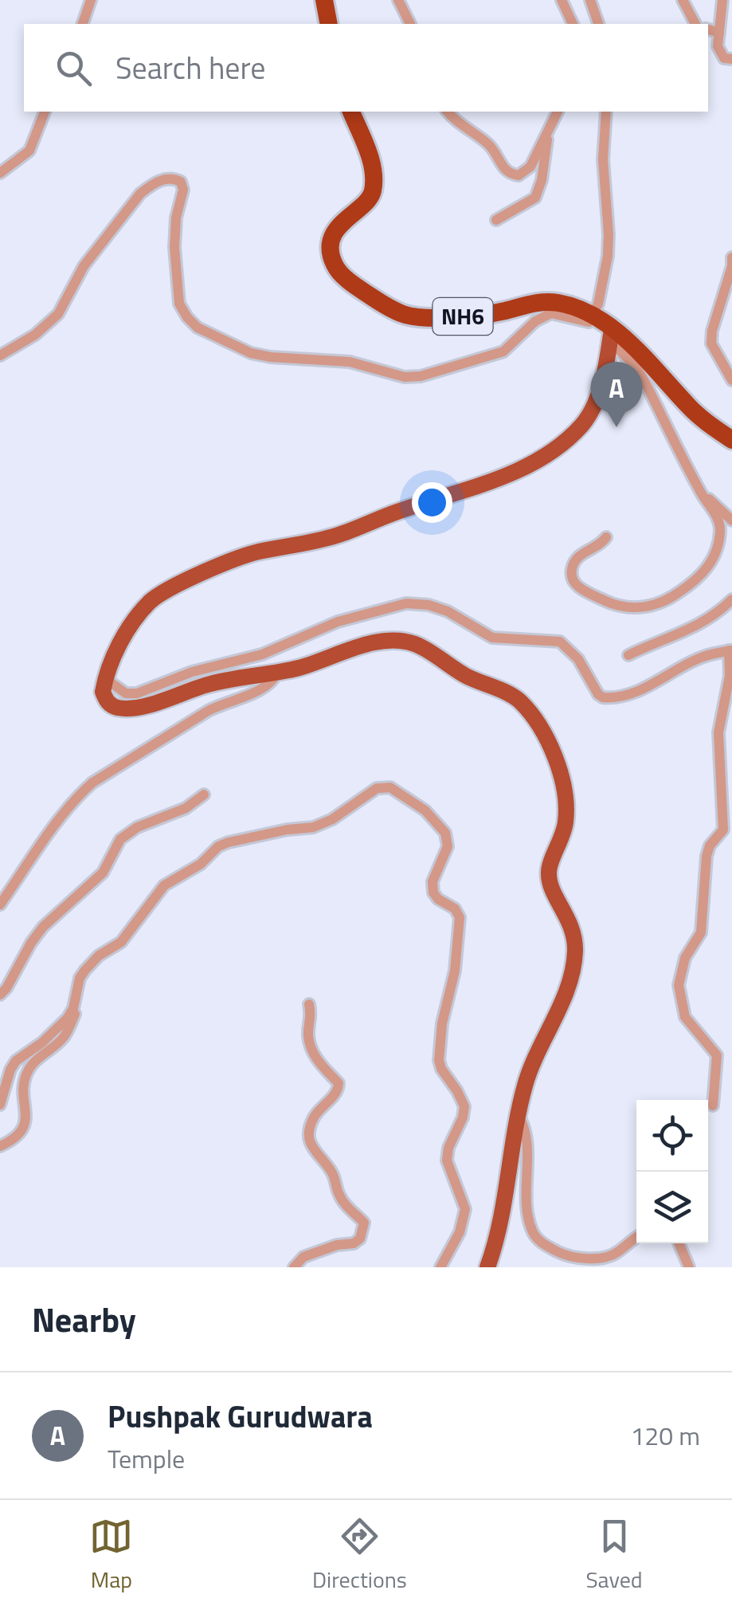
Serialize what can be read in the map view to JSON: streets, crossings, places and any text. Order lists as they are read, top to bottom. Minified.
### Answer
{"streets":{"highway":["NH6"]},"page":{"search":"Search here","pins":"A","heading":"Nearby","list":[{"mark":"A","name":"Pushpak Gurudwara","note":"Temple","value":"120 m"}],"nav":["Map","Directions","Saved"]}}
